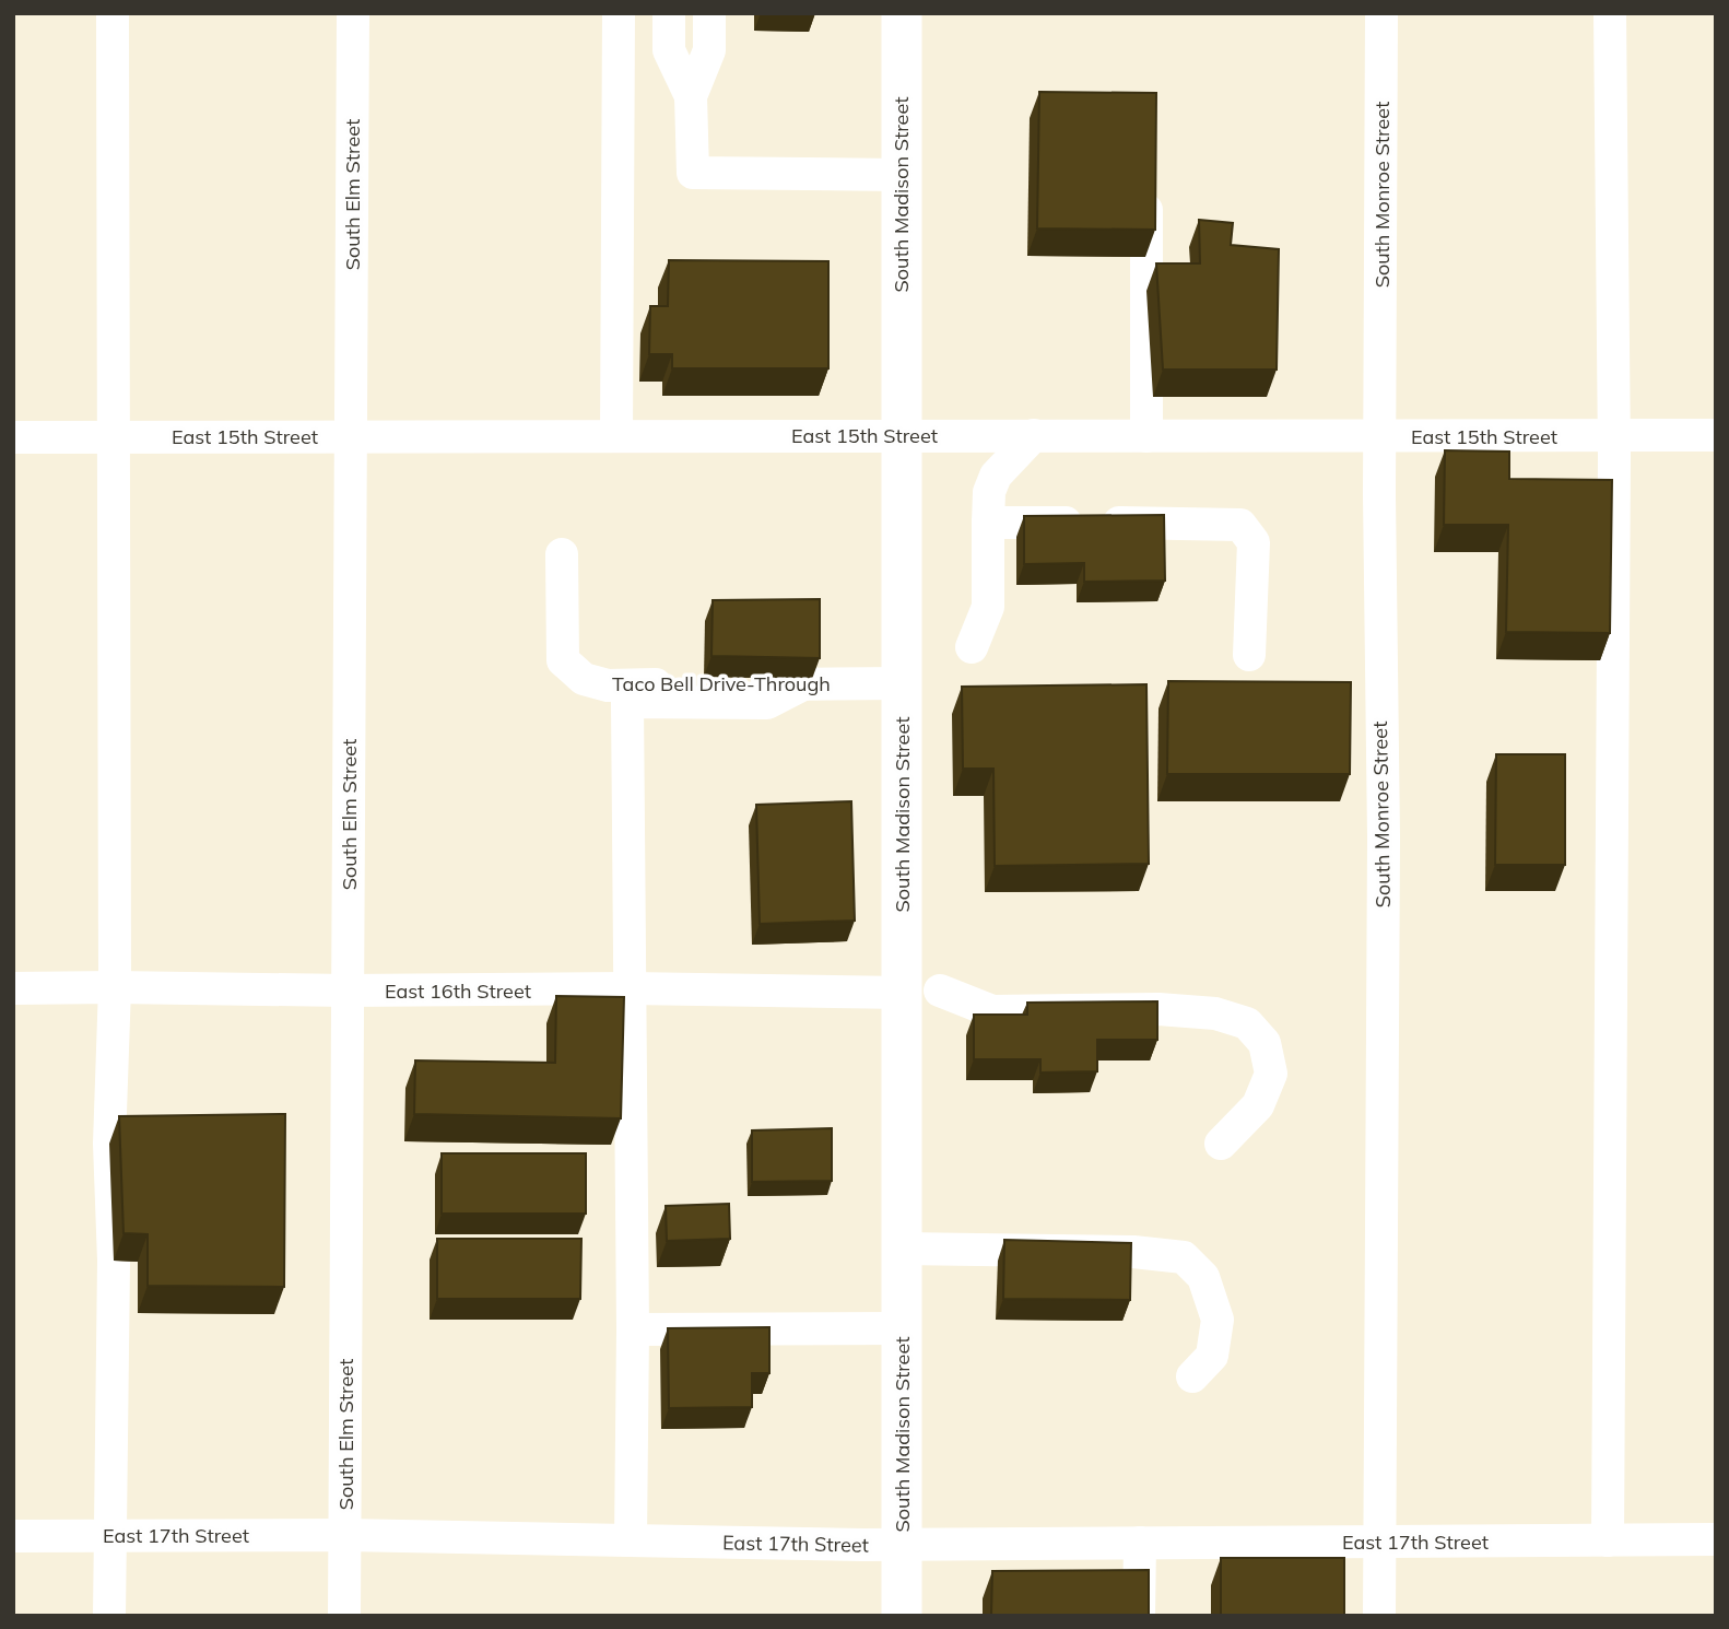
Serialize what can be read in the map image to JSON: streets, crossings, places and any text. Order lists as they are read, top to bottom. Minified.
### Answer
{"streets":{"main road":["South Madison Street"],"street":["South Elm Street","South Monroe Street","East 15th Street","Taco Bell Drive-Through","East 16th Street","East 17th Street"]},"crossings":[["South Elm Street","East 15th Street"],["South Elm Street","East 16th Street"],["South Elm Street","East 17th Street"],["South Madison Street","East 15th Street"],["South Madison Street","Taco Bell Drive-Through"],["South Madison Street","East 16th Street"],["South Madison Street","East 17th Street"],["South Monroe Street","East 15th Street"],["South Monroe Street","East 17th Street"]]}
